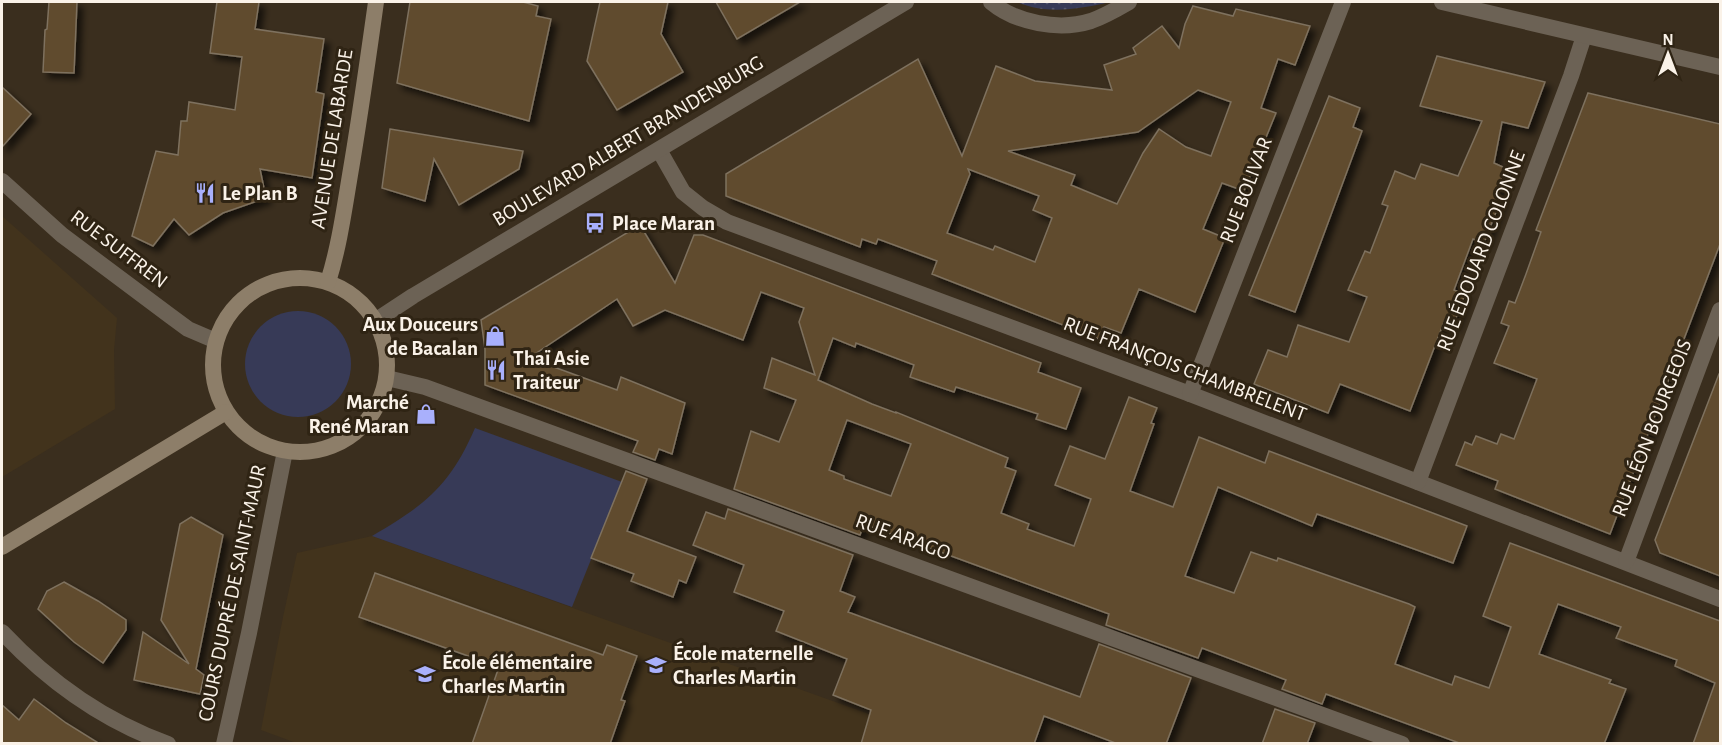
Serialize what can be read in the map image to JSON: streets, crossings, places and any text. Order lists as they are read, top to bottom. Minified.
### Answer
{"streets":{"main road":["AVENUE DE LABARDE"],"street":["BOULEVARD ALBERT BRANDENBURG","RUE BOLIVAR","RUE SUFFREN","RUE ÉDOUARD COLONNE","RUE FRANÇOIS CHAMBRELENT","RUE LÉON BOURGEOIS","RUE ARAGO","COURS DUPRÉ DE SAINT-MAUR"]},"crossings":[["AVENUE DE LABARDE","BOULEVARD ALBERT BRANDENBURG"],["AVENUE DE LABARDE","RUE SUFFREN"],["AVENUE DE LABARDE","RUE ARAGO"],["AVENUE DE LABARDE","COURS DUPRÉ DE SAINT-MAUR"],["BOULEVARD ALBERT BRANDENBURG","RUE SUFFREN"],["BOULEVARD ALBERT BRANDENBURG","RUE FRANÇOIS CHAMBRELENT"],["BOULEVARD ALBERT BRANDENBURG","RUE ARAGO"],["BOULEVARD ALBERT BRANDENBURG","COURS DUPRÉ DE SAINT-MAUR"],["RUE BOLIVAR","RUE FRANÇOIS CHAMBRELENT"],["RUE SUFFREN","RUE ARAGO"],["RUE SUFFREN","COURS DUPRÉ DE SAINT-MAUR"],["RUE ÉDOUARD COLONNE","RUE FRANÇOIS CHAMBRELENT"],["RUE FRANÇOIS CHAMBRELENT","RUE LÉON BOURGEOIS"],["RUE ARAGO","COURS DUPRÉ DE SAINT-MAUR"]],"places":{"restaurant":["Le Plan B","Thaï Asie Traiteur"],"bus stop":["Place Maran"],"shop":["Aux Douceurs de Bacalan","Marché René Maran"],"school or university":["École maternelle Charles Martin","École élémentaire Charles Martin"]},"north":"top"}
